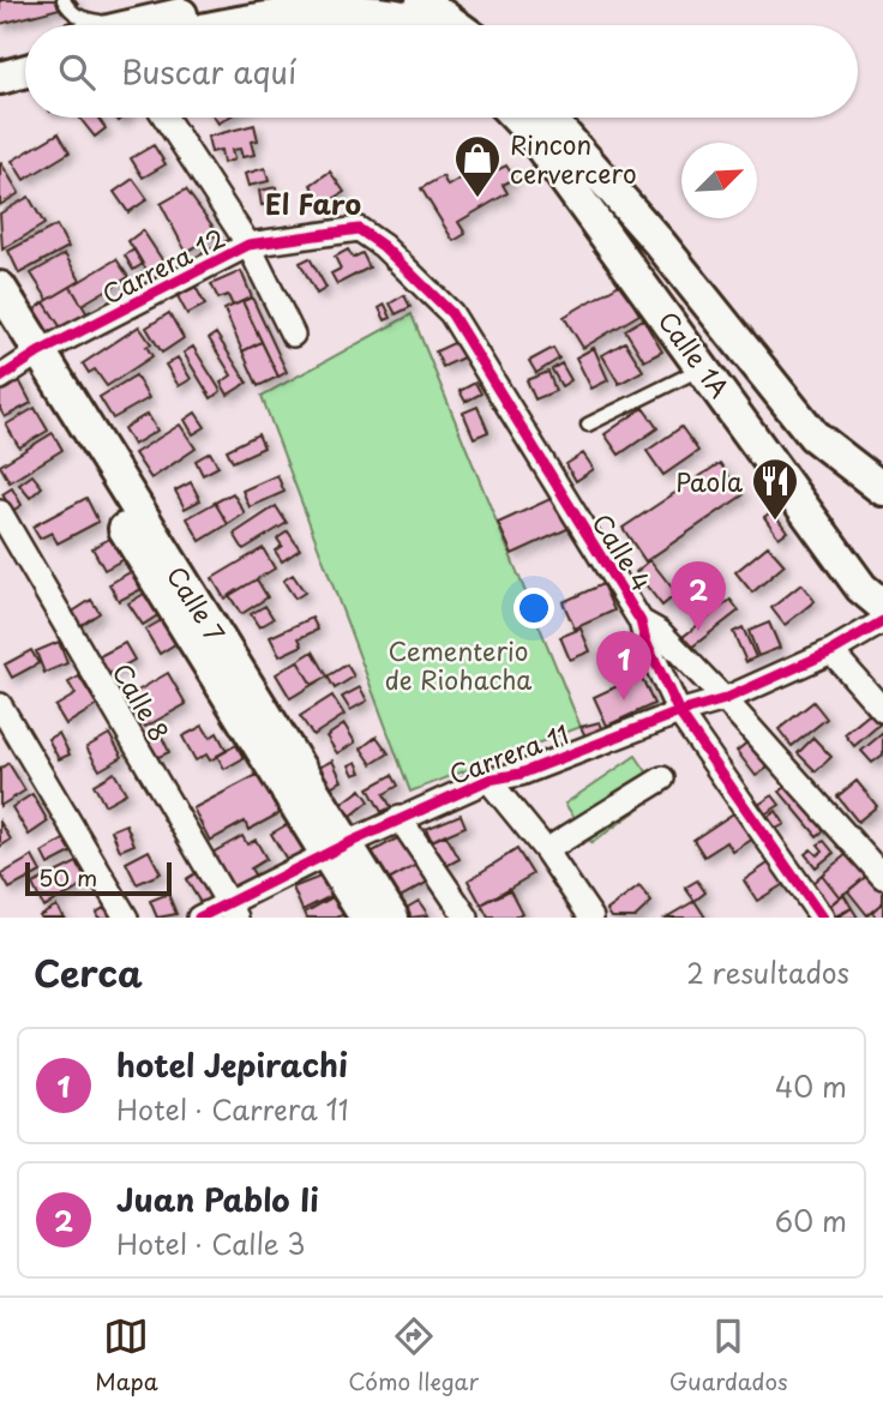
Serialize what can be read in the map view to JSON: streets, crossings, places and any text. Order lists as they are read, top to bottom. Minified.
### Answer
{"streets":{"street":["Carrera 12","Calle 1A","Calle 4","Calle 7","Calle 8","Carrera 11"]},"crossings":[["Carrera 12","Calle 4"],["Carrera 12","Calle 7"],["Calle 4","Carrera 11"],["Calle 7","Carrera 11"],["Calle 8","Carrera 11"]],"districts":["El Faro"],"parks":["Cementerio de Riohacha"],"places":{"shop":["Rincon cervercero"],"restaurant":["Paola"]},"scale_bar":"50 m","north":"top right","page":{"search":"Buscar aquí","pins":["2","1"],"scale":"50 m","heading":["Cerca","2 resultados"],"list":[{"mark":"1","name":"hotel Jepirachi","note":"Hotel · Carrera 11","value":"40 m"},{"mark":"2","name":"Juan Pablo Ii","note":"Hotel · Calle 3","value":"60 m"}],"nav":["Mapa","Cómo llegar","Guardados"]}}
